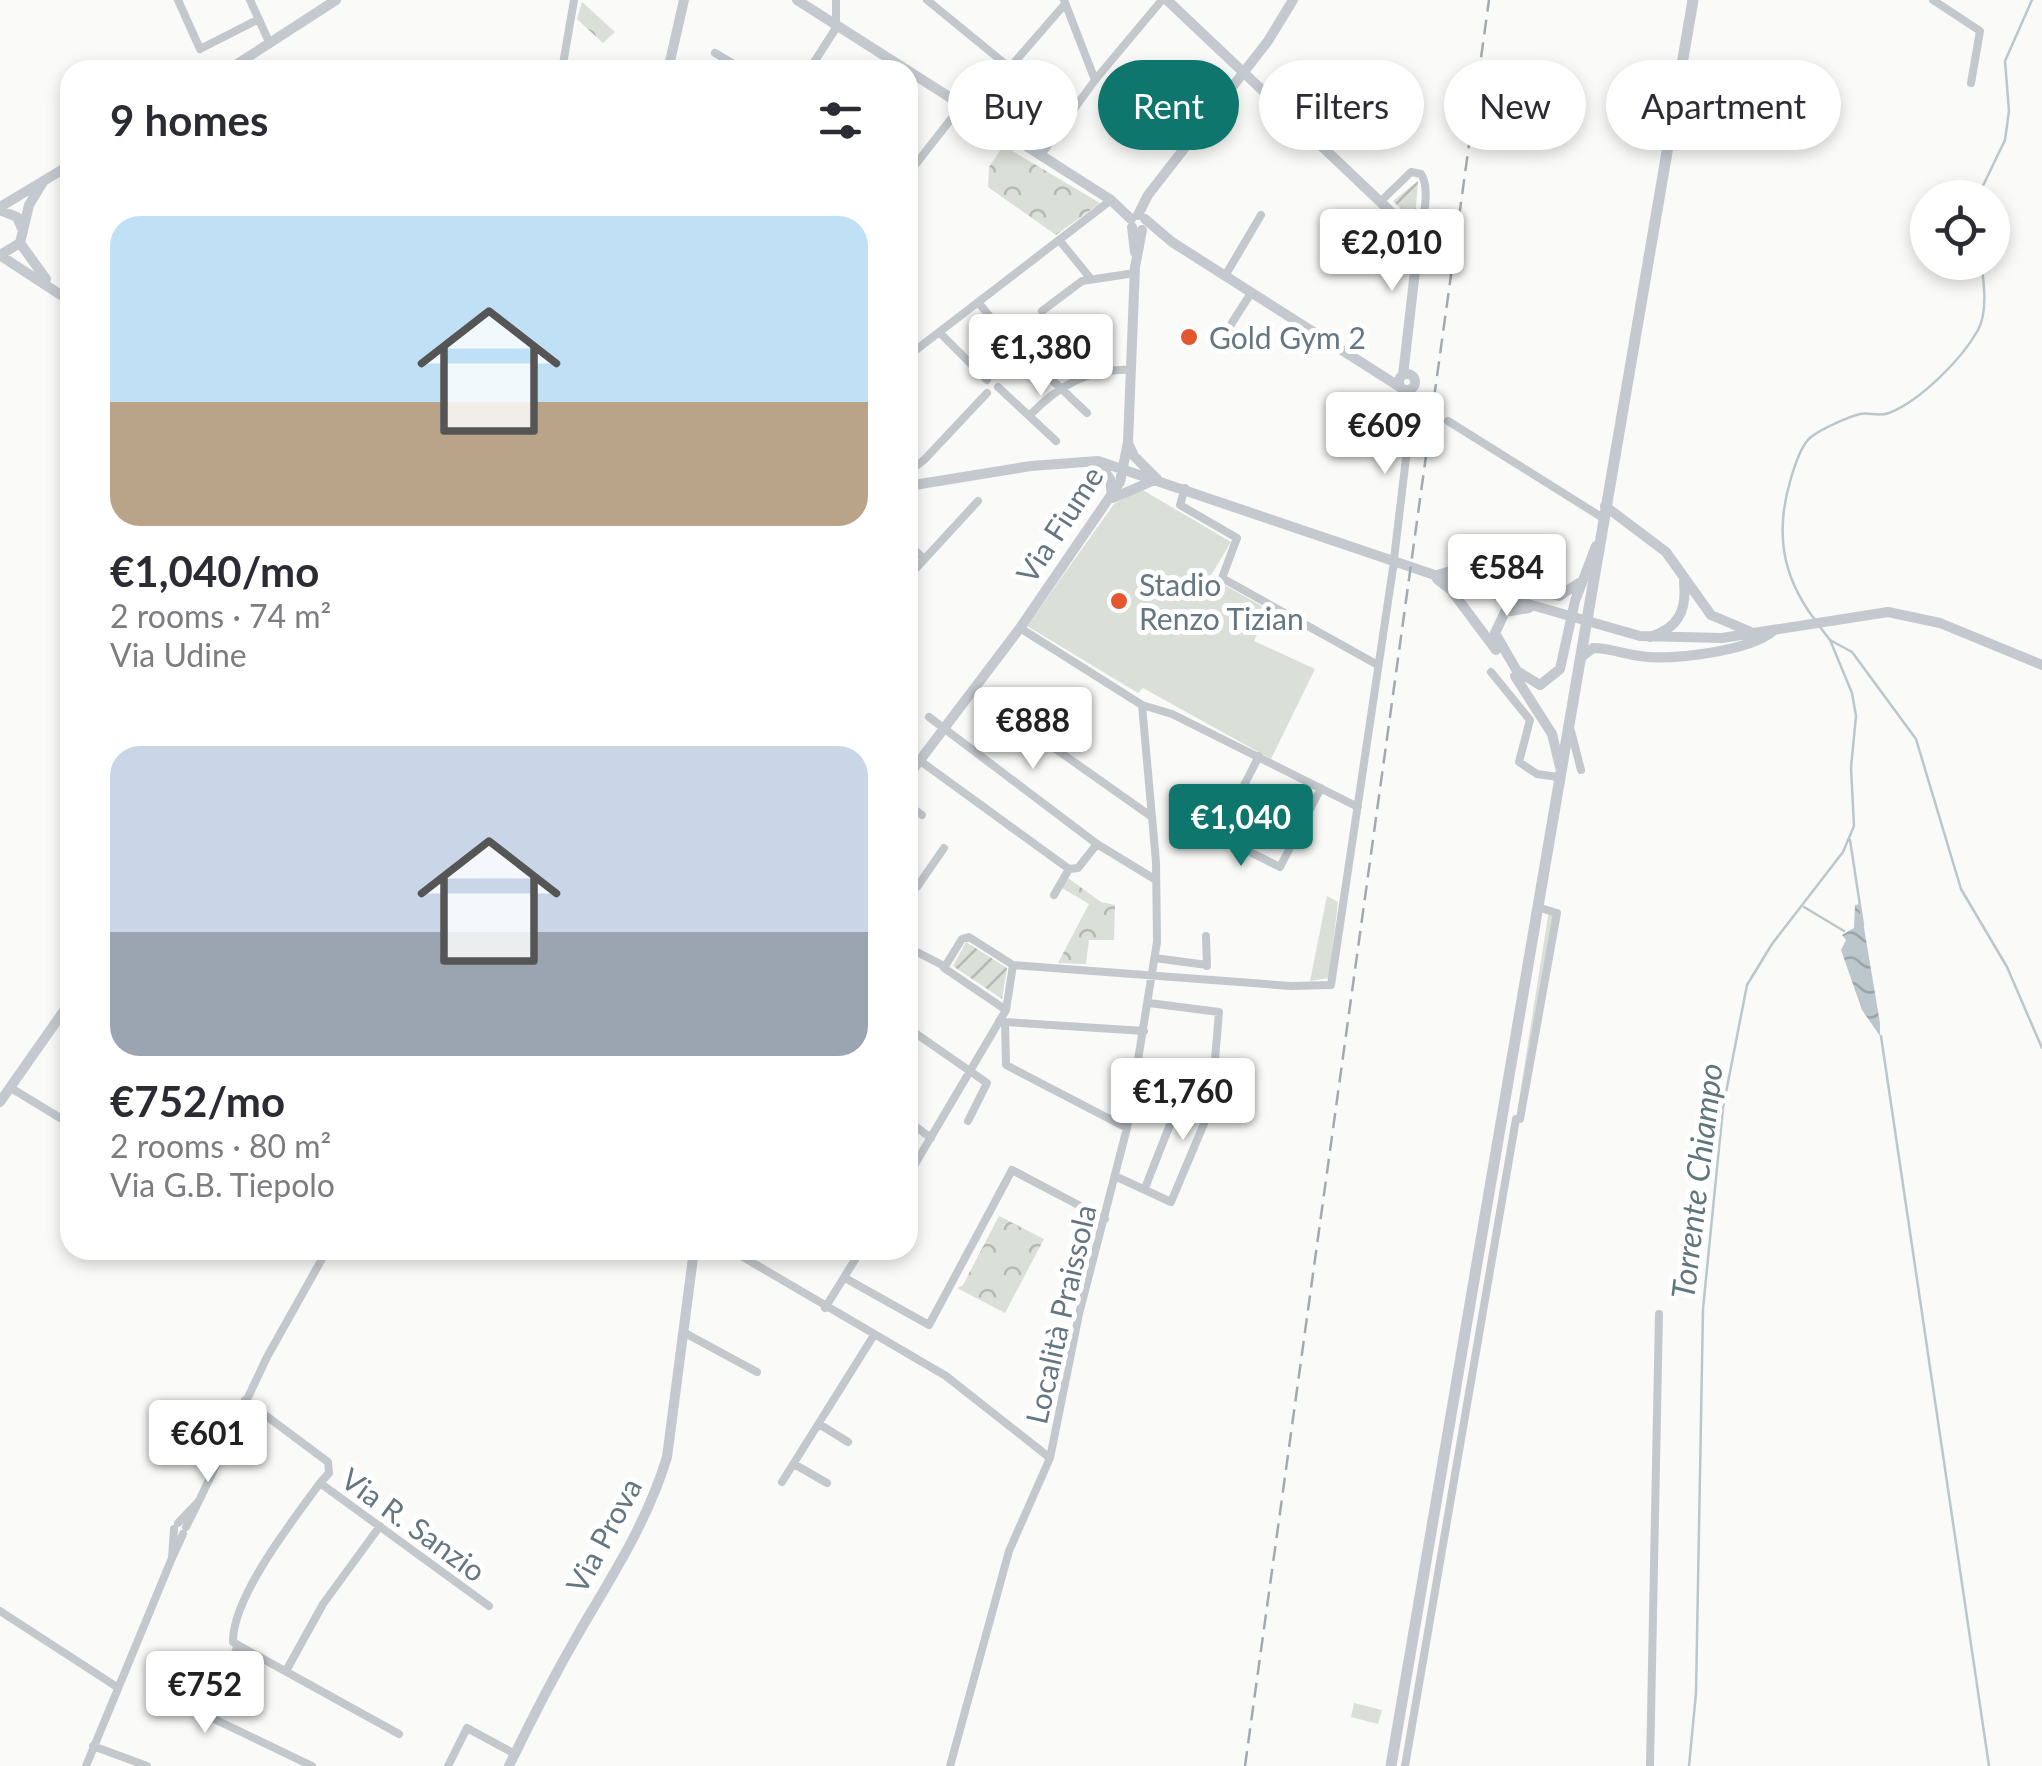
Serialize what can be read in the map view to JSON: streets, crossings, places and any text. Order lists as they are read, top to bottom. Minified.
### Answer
{"streets":{"main road":["Via Fiume","Via Prova"],"street":["Località Praissola","Via R. Sanzio"]},"water":["Torrente Chiampo"],"places":["Gold Gym 2","Stadio Renzo Tizian"],"page":{"chip":["Buy","Rent","Filters","New","Apartment"],"heading":"9 homes","list":[{"name":"€1,040/mo","note":"2 rooms · 74 m² · Via Udine"},{"name":"€752/mo","note":"2 rooms · 80 m² · Via G.B. Tiepolo"}],"price":["€2,010","€1,380","€609","€584","€888","€1,040","€1,760","€601","€752"]}}
